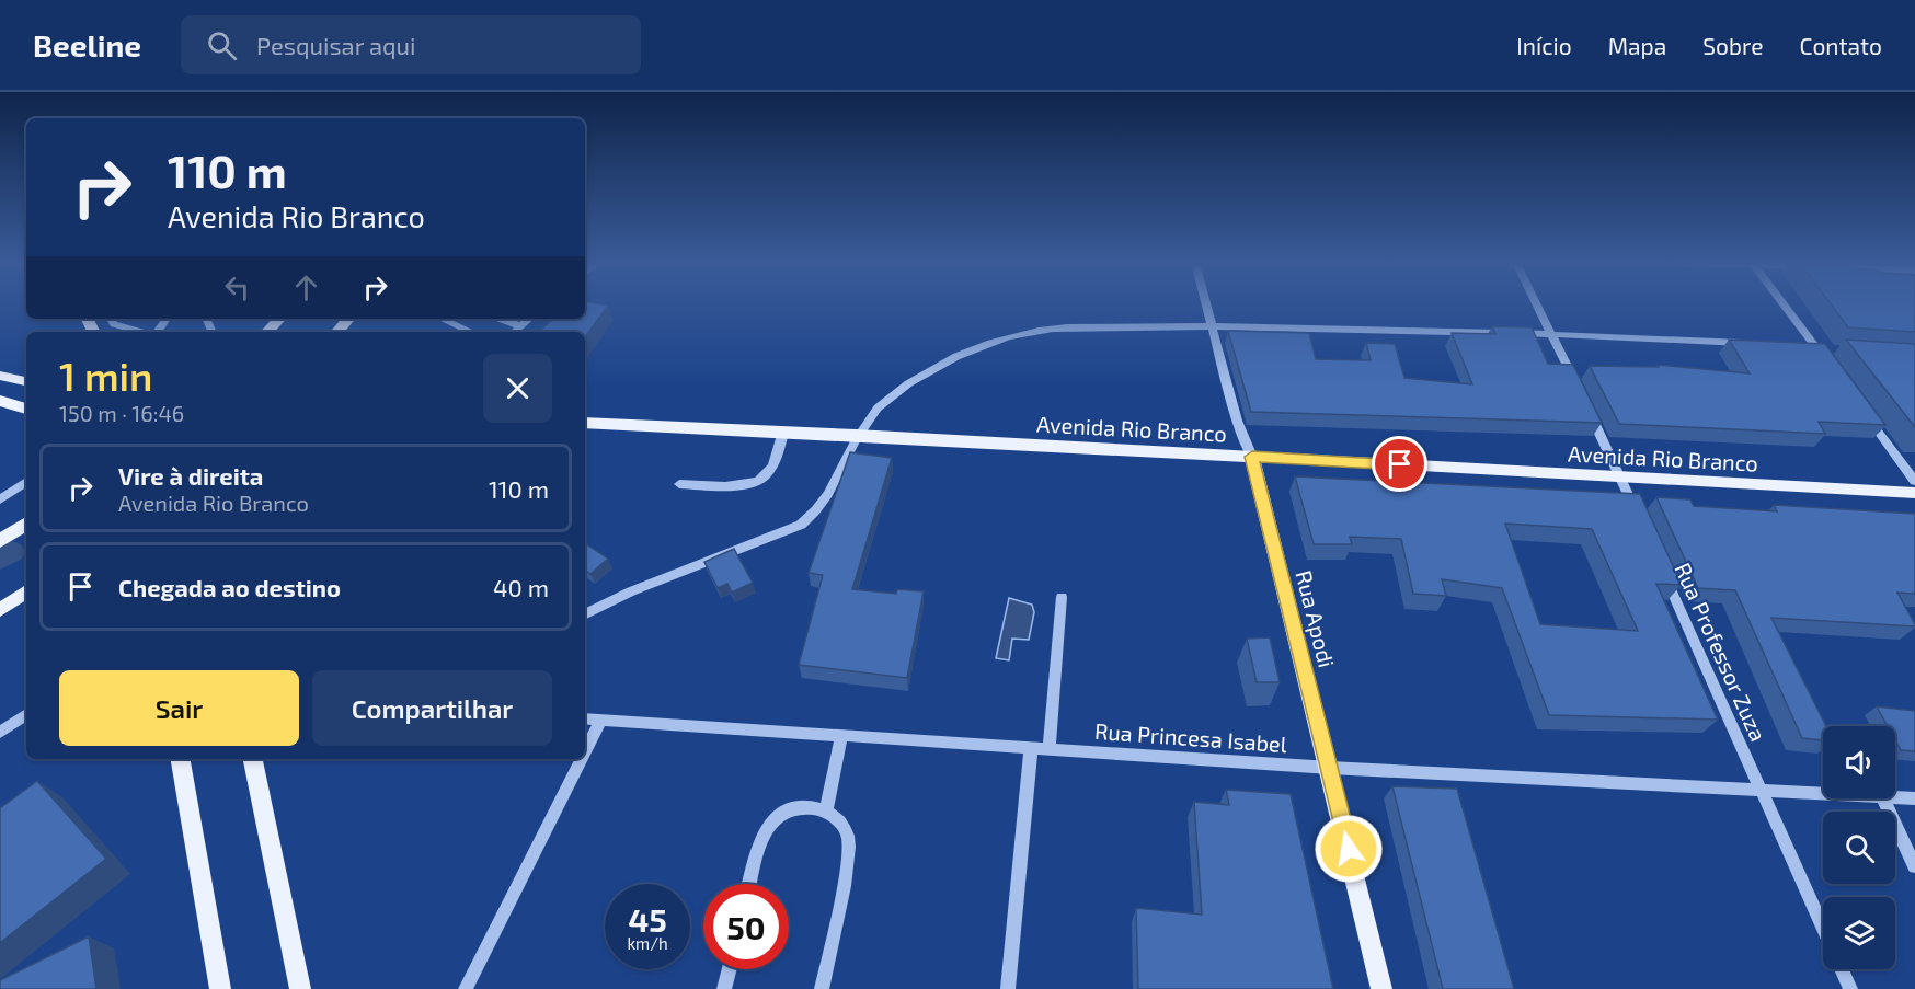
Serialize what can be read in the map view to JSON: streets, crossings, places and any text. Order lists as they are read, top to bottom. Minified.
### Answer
{"streets":{"main road":["Avenida Rio Branco","Rua Apodi"],"street":["Rua Professor Zuza","Rua Princesa Isabel"]},"crossings":[["Avenida Rio Branco","Rua Apodi"],["Rua Apodi","Rua Princesa Isabel"],["Rua Professor Zuza","Rua Princesa Isabel"]],"page":{"header":"Beeline","search":"Pesquisar aqui","nav":["Início","Mapa","Sobre","Contato"],"turn":["110 m","Avenida Rio Branco"],"heading":["1 min","150 m · 16:46"],"list":[{"name":"Vire à direita","note":"Avenida Rio Branco","value":"110 m"},{"name":"Chegada ao destino","value":"40 m"}],"buttons":["Sair","Compartilhar"],"speed":"45 km/h","limit":"50"}}
